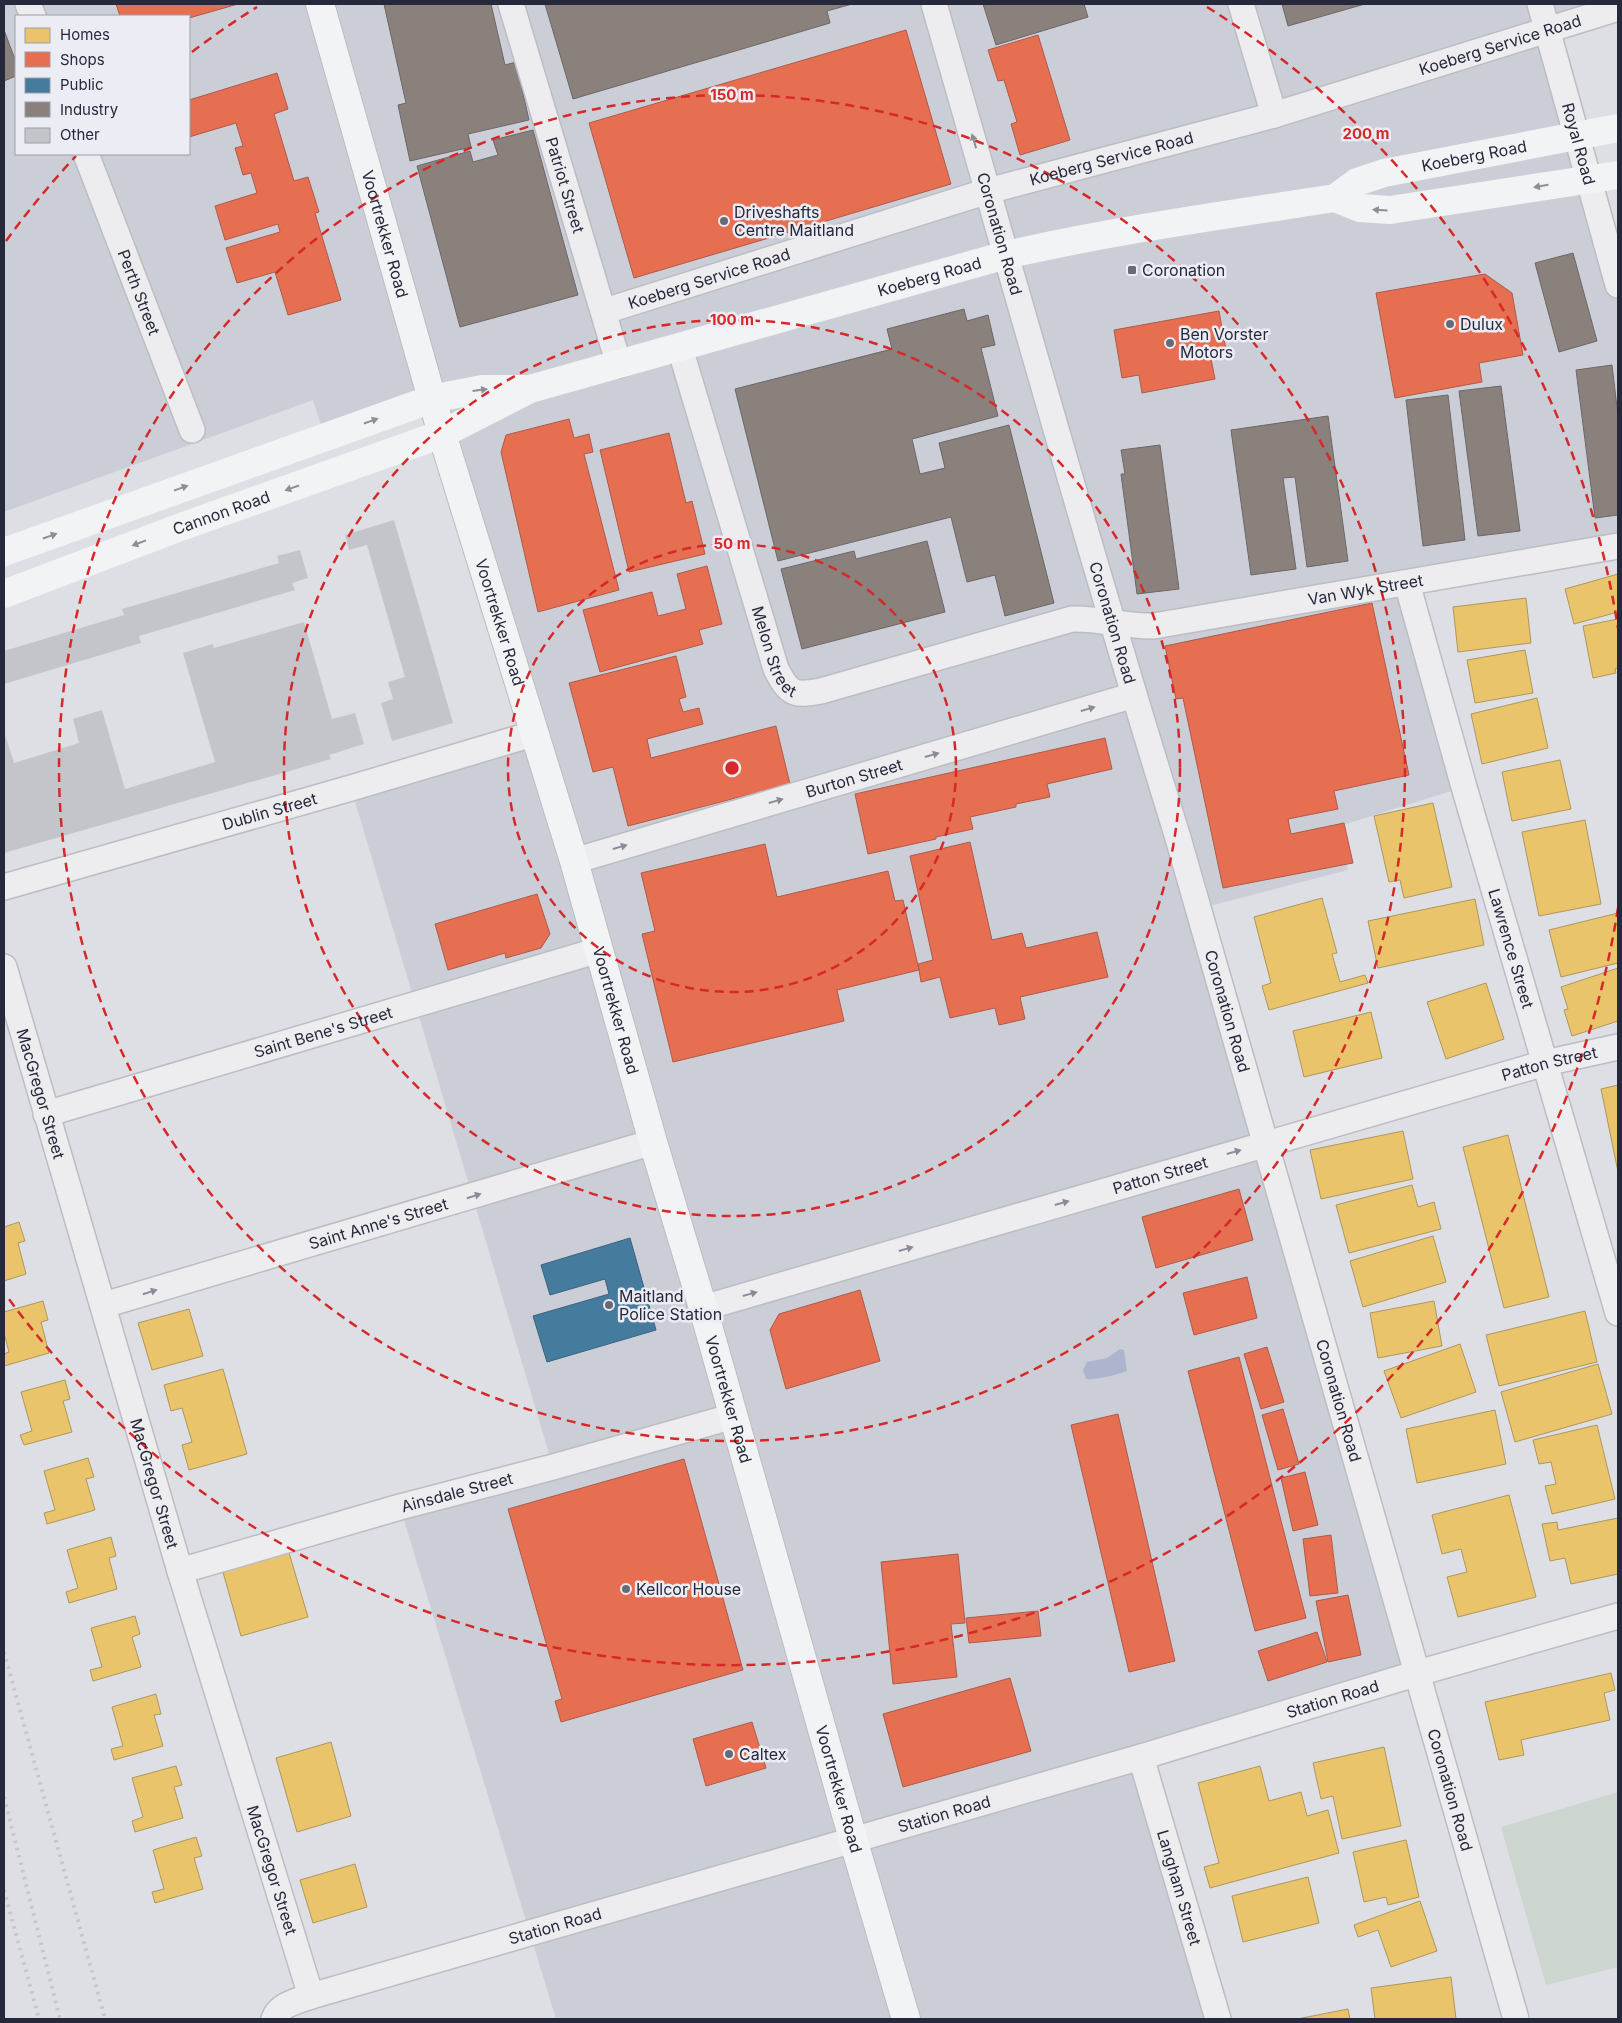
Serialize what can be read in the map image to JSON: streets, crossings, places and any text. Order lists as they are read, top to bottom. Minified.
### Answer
{"streets":{"main road":["Koeberg Road","Voortrekker Road","Cannon Road"],"street":["Koeberg Service Road","Royal Road","Patriot Street","Coronation Road","Perth Street","Van Wyk Street","Melon Street","Burton Street","Dublin Street","Lawrence Street","Saint Bene's Street","Patton Street","MacGregor Street","Saint Anne's Street","Ainsdale Street","Station Road","Langham Street"]},"crossings":[["Koeberg Service Road","Royal Road"],["Koeberg Service Road","Patriot Street"],["Koeberg Service Road","Coronation Road"],["Royal Road","Koeberg Road"],["Koeberg Road","Patriot Street"],["Koeberg Road","Voortrekker Road"],["Koeberg Road","Coronation Road"],["Koeberg Road","Cannon Road"],["Koeberg Road","Melon Street"],["Voortrekker Road","Cannon Road"],["Voortrekker Road","Burton Street"],["Voortrekker Road","Dublin Street"],["Voortrekker Road","Saint Bene's Street"],["Voortrekker Road","Patton Street"],["Voortrekker Road","Saint Anne's Street"],["Voortrekker Road","Ainsdale Street"],["Voortrekker Road","Station Road"],["Coronation Road","Van Wyk Street"],["Coronation Road","Melon Street"],["Coronation Road","Burton Street"],["Coronation Road","Patton Street"],["Coronation Road","Station Road"],["Van Wyk Street","Melon Street"],["Van Wyk Street","Lawrence Street"],["Lawrence Street","Patton Street"],["Saint Bene's Street","MacGregor Street"],["MacGregor Street","Saint Anne's Street"],["MacGregor Street","Ainsdale Street"],["MacGregor Street","Station Road"],["Station Road","Langham Street"]],"one_way":["Burton Street","Patton Street","Saint Anne's Street"],"places":{"other":["Driveshafts Centre Maitland","Dulux","Ben Vorster Motors","Maitland Police Station","Kellcor House","Caltex"],"transit":["Coronation"]},"legend":["Homes","Shops","Public","Industry","Other"],"rings":["150 m","200 m","100 m","50 m"]}
